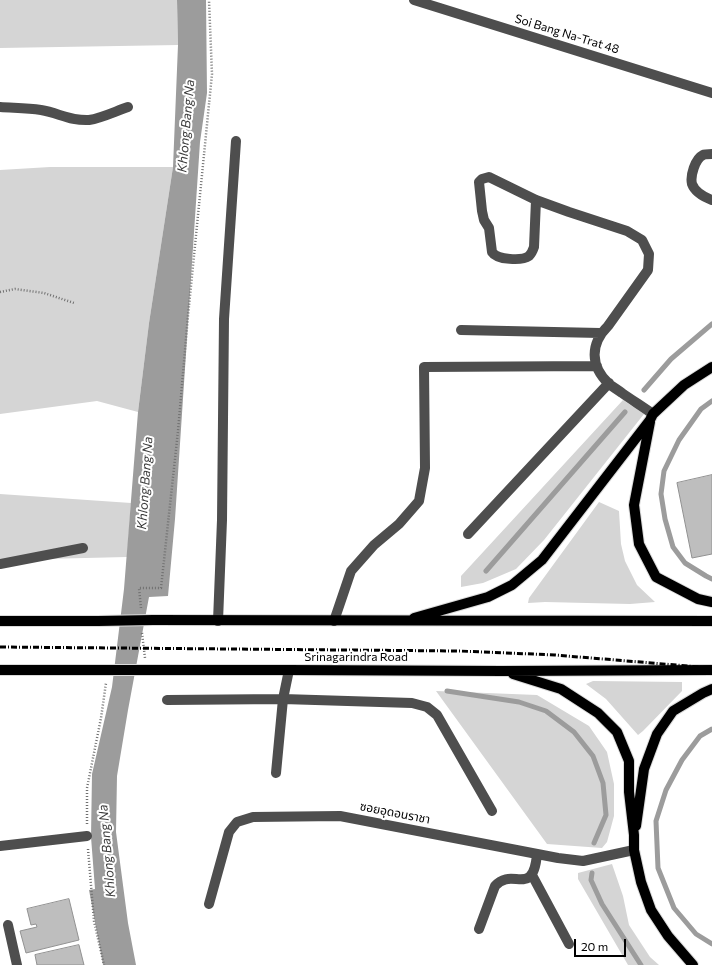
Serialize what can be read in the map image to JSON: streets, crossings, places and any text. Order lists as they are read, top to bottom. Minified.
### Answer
{"streets":{"main road":["Srinagarindra Road"],"street":["Soi Bang Na-Trat 48","ซอยอุดอนราชา"]},"water":["Khlong Bang Na"],"scale_bar":"20 m"}
